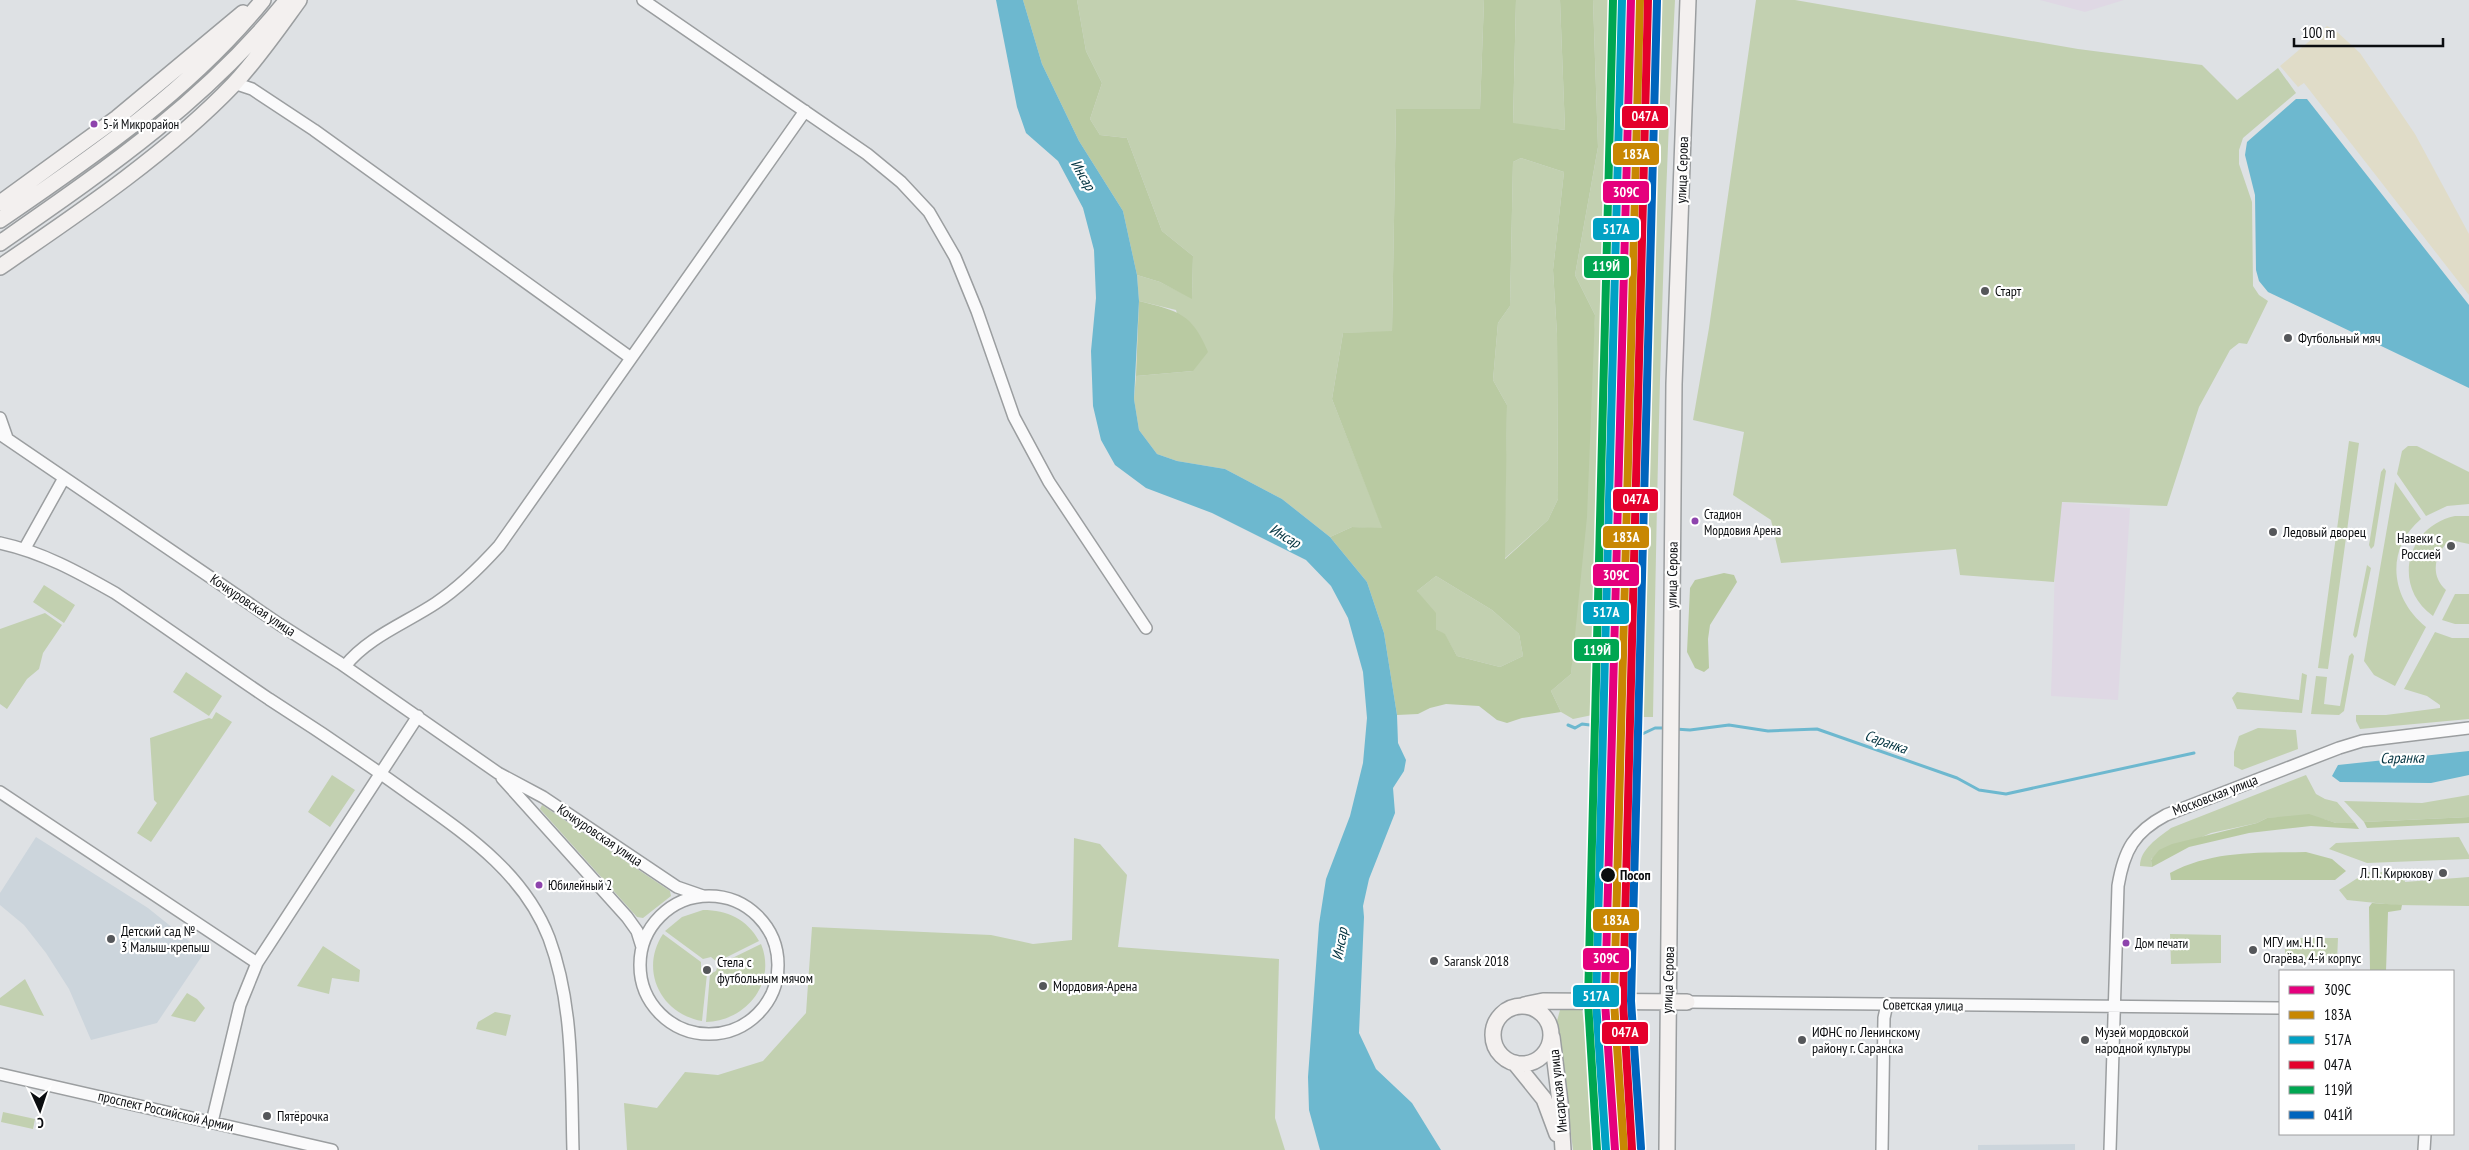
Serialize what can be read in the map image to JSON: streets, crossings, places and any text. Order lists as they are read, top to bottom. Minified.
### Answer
{"streets":{"street":["улица Серова","Кочкуровская улица","Московская улица","Советская улица","Инсарская улица","проспект Российской Армии"]},"crossings":[["улица Серова","Советская улица"],["Московская улица","Советская улица"],["Советская улица","Инсарская улица"]],"water":["Инсар","Саранка"],"places":["5-й Микрорайон","Старт","Футбольный мяч","Стадион Мордовия Арена","Ледовый дворец","Навеки с Россией","Л. П. Кирюкову","Посоп","Юбилейный 2","Детский сад № 3 Малыш-крепыш","Дом печати","МГУ им. Н. П. Огарёва, 4-й корпус","Saransk 2018","Стела с футбольным мячом","Мордовия-Арена","ИФНС по Ленинскому району г. Саранска","Музей мордовской народной культуры","Пятёрочка"],"lines":["transit line 309С","transit line 183А","transit line 517А","transit line 047А","transit line 119Й","transit line 041Й"],"legend":["309С","183А","517А","047А","119Й","041Й"],"scale_bar":"100 m","north":"bottom"}
